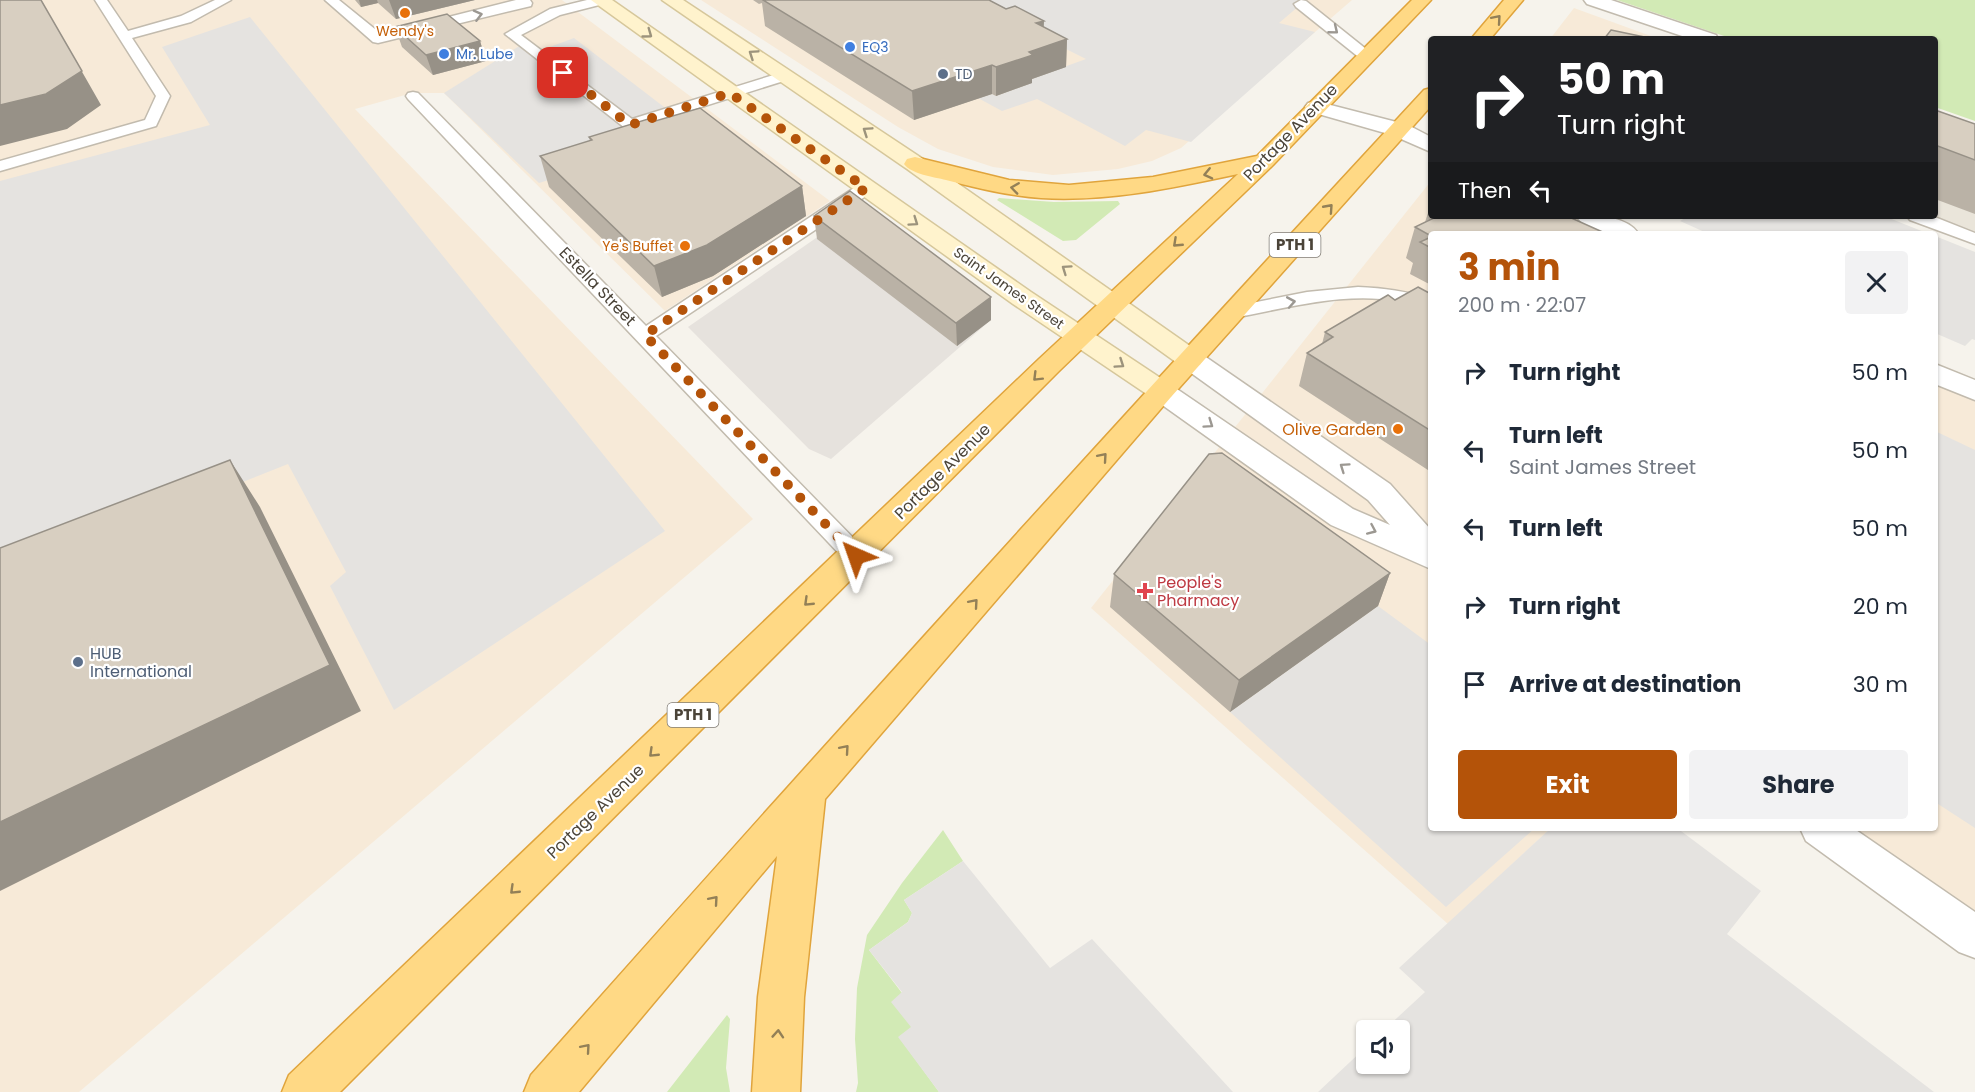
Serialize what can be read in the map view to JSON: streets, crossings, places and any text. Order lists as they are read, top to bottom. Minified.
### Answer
{"streets":{"highway":["Portage Avenue","PTH 1"],"main road":["Saint James Street"],"lane":["Estella Street"]},"crossings":[["Portage Avenue","Estella Street"],["Portage Avenue","Saint James Street"],["PTH 1","Saint James Street"]],"places":{"other":["Wendy's","EQ3","Mr. Lube","TD","Ye's Buffet","Olive Garden","HUB International"],"health":["People's Pharmacy"]},"page":{"turn":["50 m","Turn right"],"then":"Then","heading":["3 min","200 m · 22:07"],"list":[{"name":"Turn right","value":"50 m"},{"name":"Turn left","note":"Saint James Street","value":"50 m"},{"name":"Turn left","value":"50 m"},{"name":"Turn right","value":"20 m"},{"name":"Arrive at destination","value":"30 m"}],"buttons":["Exit","Share"]}}
